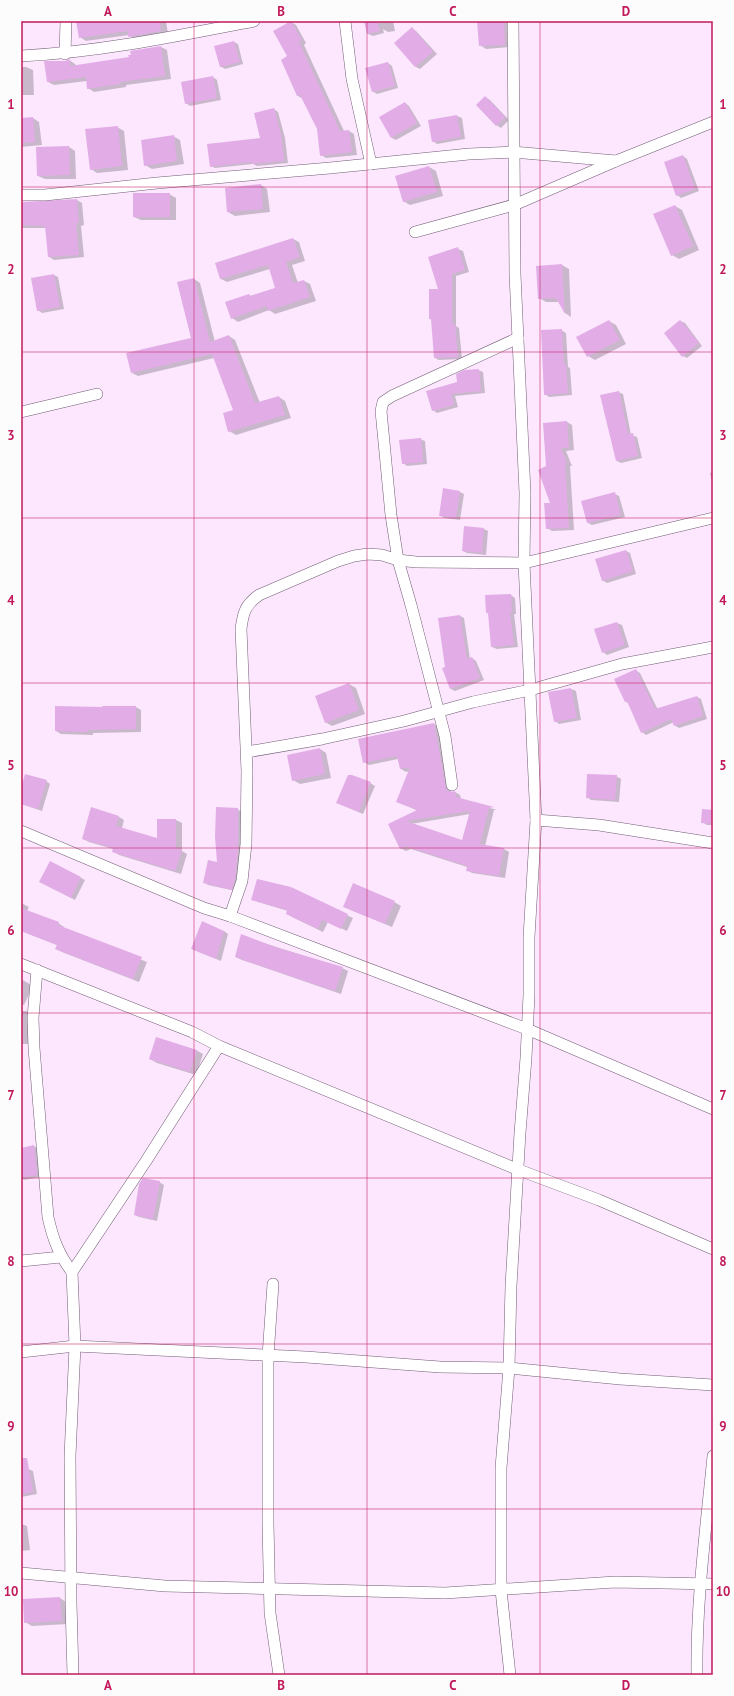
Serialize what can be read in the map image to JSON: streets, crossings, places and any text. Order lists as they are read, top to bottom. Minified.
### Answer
{"grid":{"columns":["A","B","C","D"],"rows":["1","2","3","4","5","6","7","8","9","10"]}}
